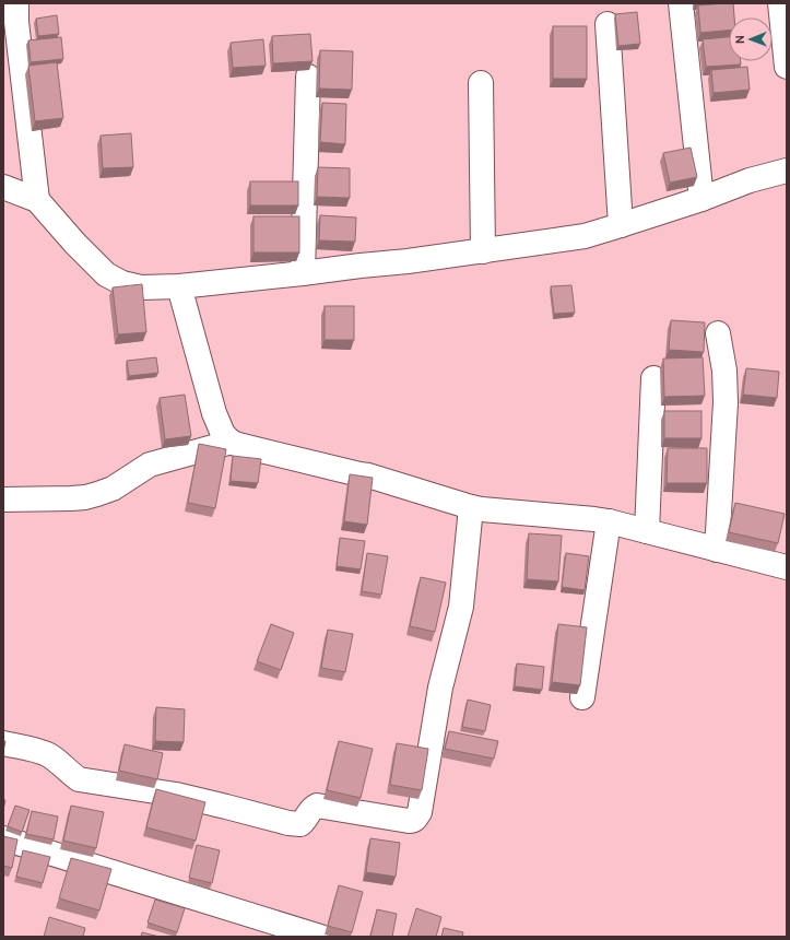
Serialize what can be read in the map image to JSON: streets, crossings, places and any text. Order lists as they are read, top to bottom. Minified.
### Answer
{"north":"left"}
